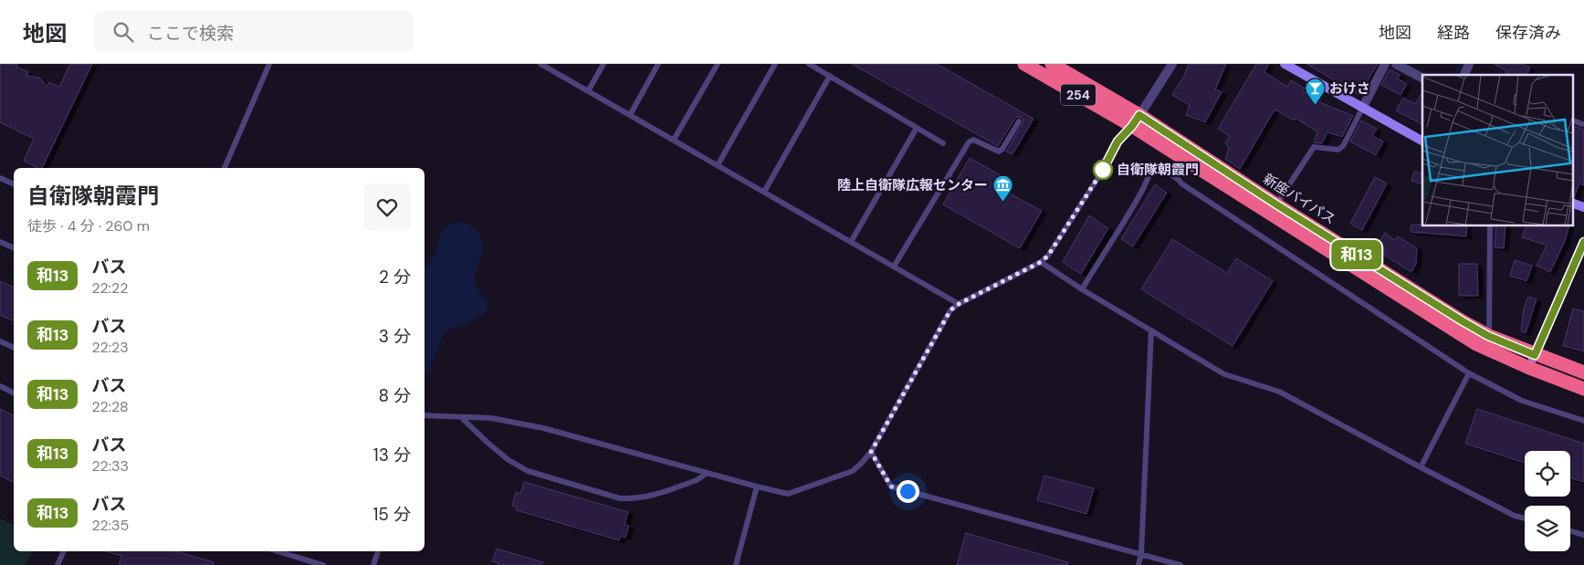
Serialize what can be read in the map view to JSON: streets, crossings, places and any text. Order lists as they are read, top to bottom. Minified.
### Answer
{"streets":{"highway":["254","新座バイパス"]},"places":{"bar":["おけさ"],"other":["自衛隊朝霞門"],"museum":["陸上自衛隊広報センター"]},"lines":["bus line 和13"],"page":{"header":"地図","search":"ここで検索","nav":["地図","経路","保存済み"],"on_map":"和13","heading":["自衛隊朝霞門","徒歩 · 4 分 · 260 m"],"list":[{"mark":"和13","name":"バス","note":"22:22","value":"2 分"},{"mark":"和13","name":"バス","note":"22:23","value":"3 分"},{"mark":"和13","name":"バス","note":"22:28","value":"8 分"},{"mark":"和13","name":"バス","note":"22:33","value":"13 分"},{"mark":"和13","name":"バス","note":"22:35","value":"15 分"}]}}
